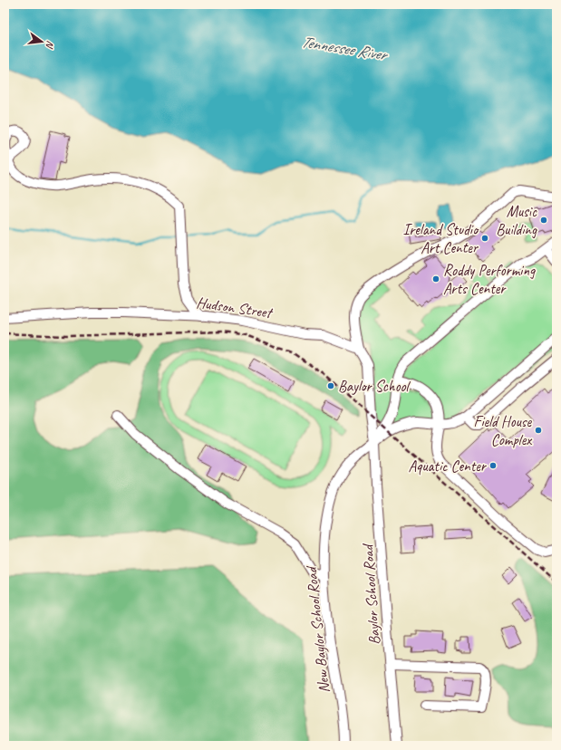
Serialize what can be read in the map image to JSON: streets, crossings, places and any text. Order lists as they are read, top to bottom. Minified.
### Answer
{"streets":{"street":["Hudson Street","Baylor School Road","New Baylor School Road"]},"crossings":[["Baylor School Road","New Baylor School Road"]],"water":["Tennessee River"],"places":["Music Building","Ireland Studio Art Center","Roddy Performing Arts Center","Baylor School","Field House Complex","Aquatic Center"],"north":"right"}
